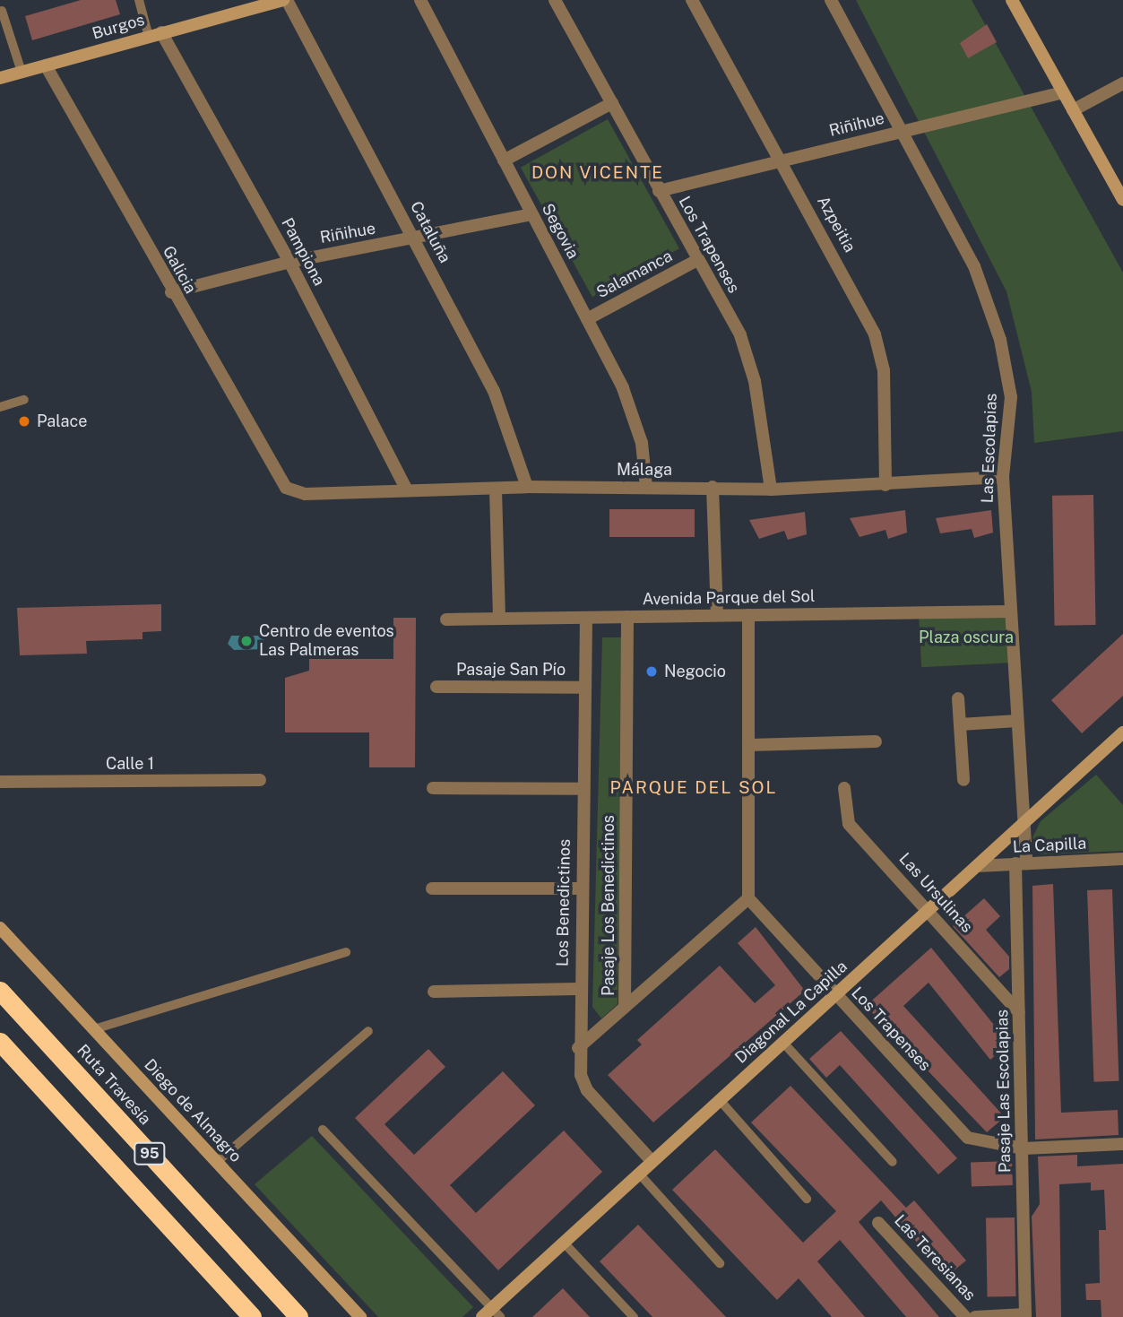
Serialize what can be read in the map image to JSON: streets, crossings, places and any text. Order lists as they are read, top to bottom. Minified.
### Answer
{"streets":{"highway":["Ruta Travesía","95"],"street":["Burgos","Riñihue","Azpeitia","Segovia","Cataluña","Los Trapenses","Pampiona","Galicia","Salamanca","Las Escolapias","Málaga","Avenida Parque del Sol","Pasaje San Pío","Calle 1","La Capilla","Las Ursulinas","Los Benedictinos","Pasaje Los Benedictinos","Diagonal La Capilla","Pasaje Las Escolapias","Diego de Almagro","Las Teresianas"]},"crossings":[["Burgos","Cataluña"],["Burgos","Pampiona"],["Burgos","Galicia"],["Riñihue","Azpeitia"],["Riñihue","Segovia"],["Riñihue","Cataluña"],["Riñihue","Los Trapenses"],["Riñihue","Pampiona"],["Riñihue","Galicia"],["Riñihue","Las Escolapias"],["Azpeitia","Málaga"],["Segovia","Salamanca"],["Segovia","Málaga"],["Cataluña","Málaga"],["Los Trapenses","Salamanca"],["Los Trapenses","Málaga"],["Los Trapenses","Diagonal La Capilla"],["Los Trapenses","Pasaje Las Escolapias"],["Pampiona","Málaga"],["Galicia","Málaga"],["Las Escolapias","Málaga"],["Las Escolapias","Avenida Parque del Sol"],["Las Escolapias","La Capilla"],["Las Escolapias","Diagonal La Capilla"],["Las Escolapias","Pasaje Las Escolapias"],["Avenida Parque del Sol","Los Benedictinos"],["Avenida Parque del Sol","Pasaje Los Benedictinos"],["Pasaje San Pío","Los Benedictinos"],["La Capilla","Diagonal La Capilla"],["La Capilla","Pasaje Las Escolapias"],["Las Ursulinas","Diagonal La Capilla"],["Las Ursulinas","Pasaje Las Escolapias"],["Los Benedictinos","Diagonal La Capilla"],["Pasaje Las Escolapias","Las Teresianas"]],"districts":["DON VICENTE","PARQUE DEL SOL"],"parks":["Plaza oscura"],"places":["Palace","Centro de eventos Las Palmeras","Negocio"]}
